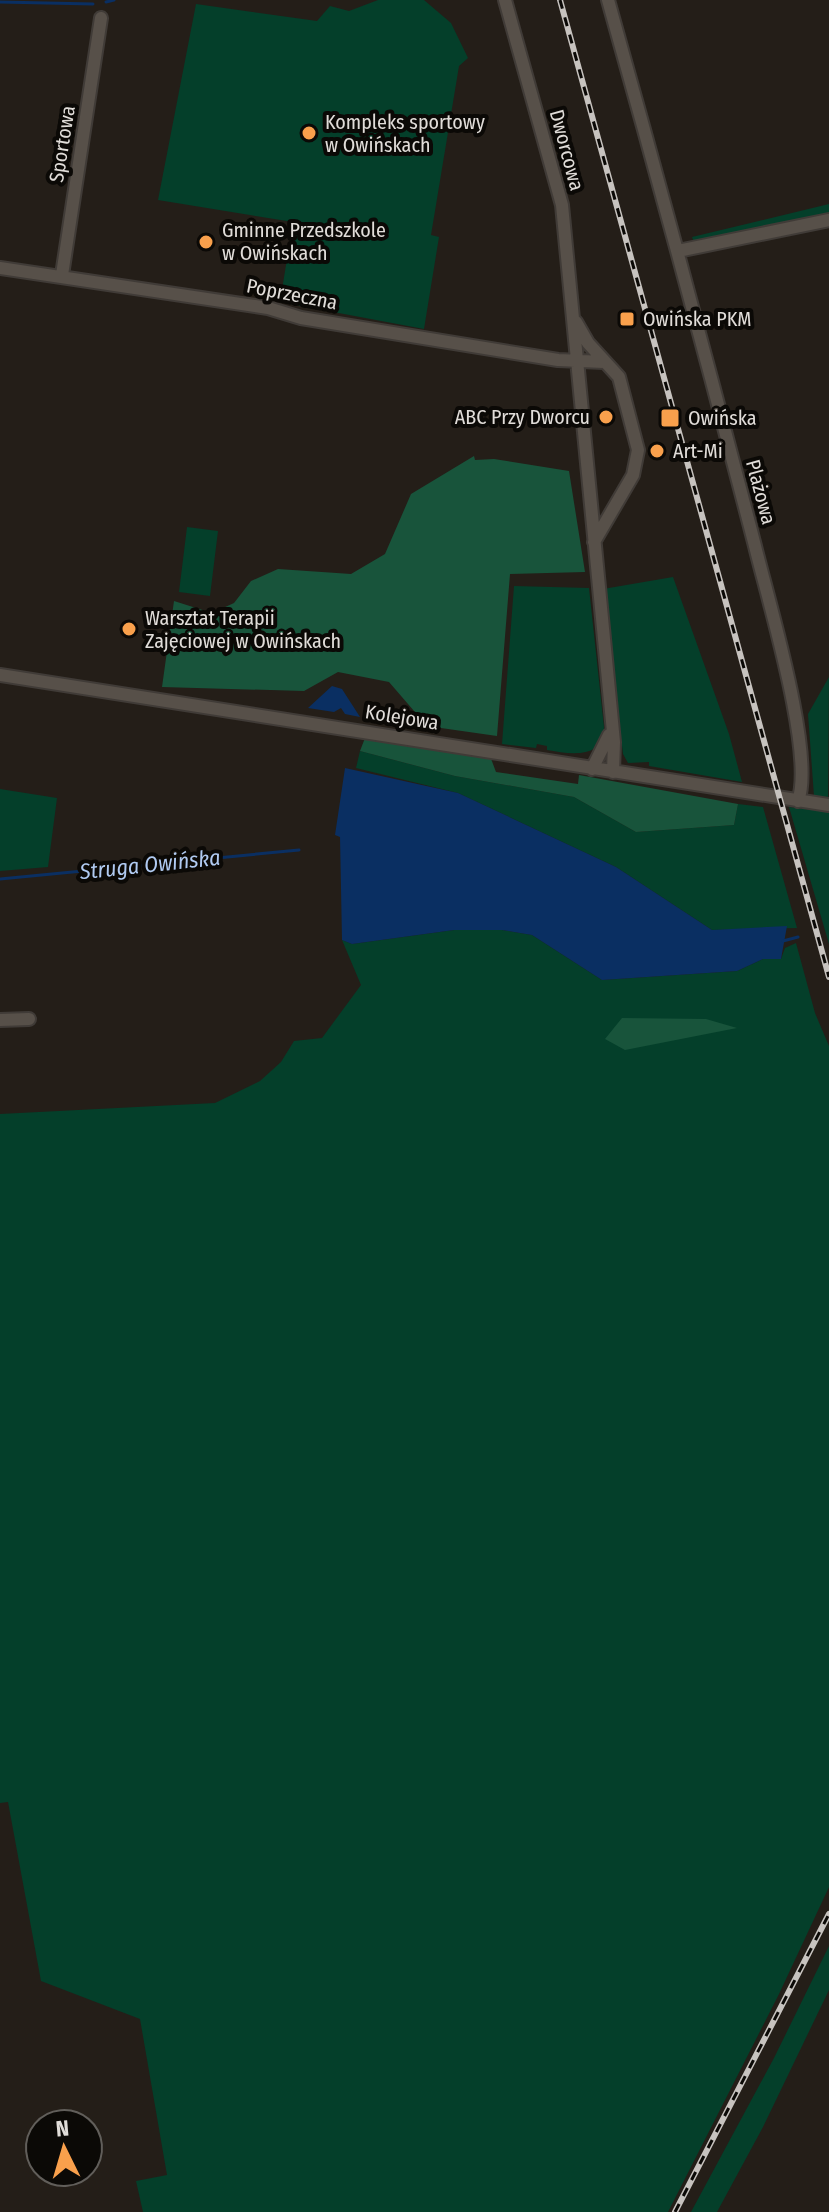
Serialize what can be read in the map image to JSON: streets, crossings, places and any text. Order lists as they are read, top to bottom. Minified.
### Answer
{"streets":{"street":["Sportowa","Dworcowa","Poprzeczna","Plażowa","Kolejowa"]},"crossings":[["Sportowa","Poprzeczna"],["Dworcowa","Poprzeczna"],["Dworcowa","Kolejowa"],["Plażowa","Kolejowa"]],"water":["Struga Owińska"],"places":{"other":["Kompleks sportowy w Owińskach","Gminne Przedszkole w Owińskach","ABC Przy Dworcu","Art-Mi","Warsztat Terapii Zajęciowej w Owińskach"],"transit":["Owińska PKM","Owińska"]},"north":"top"}
